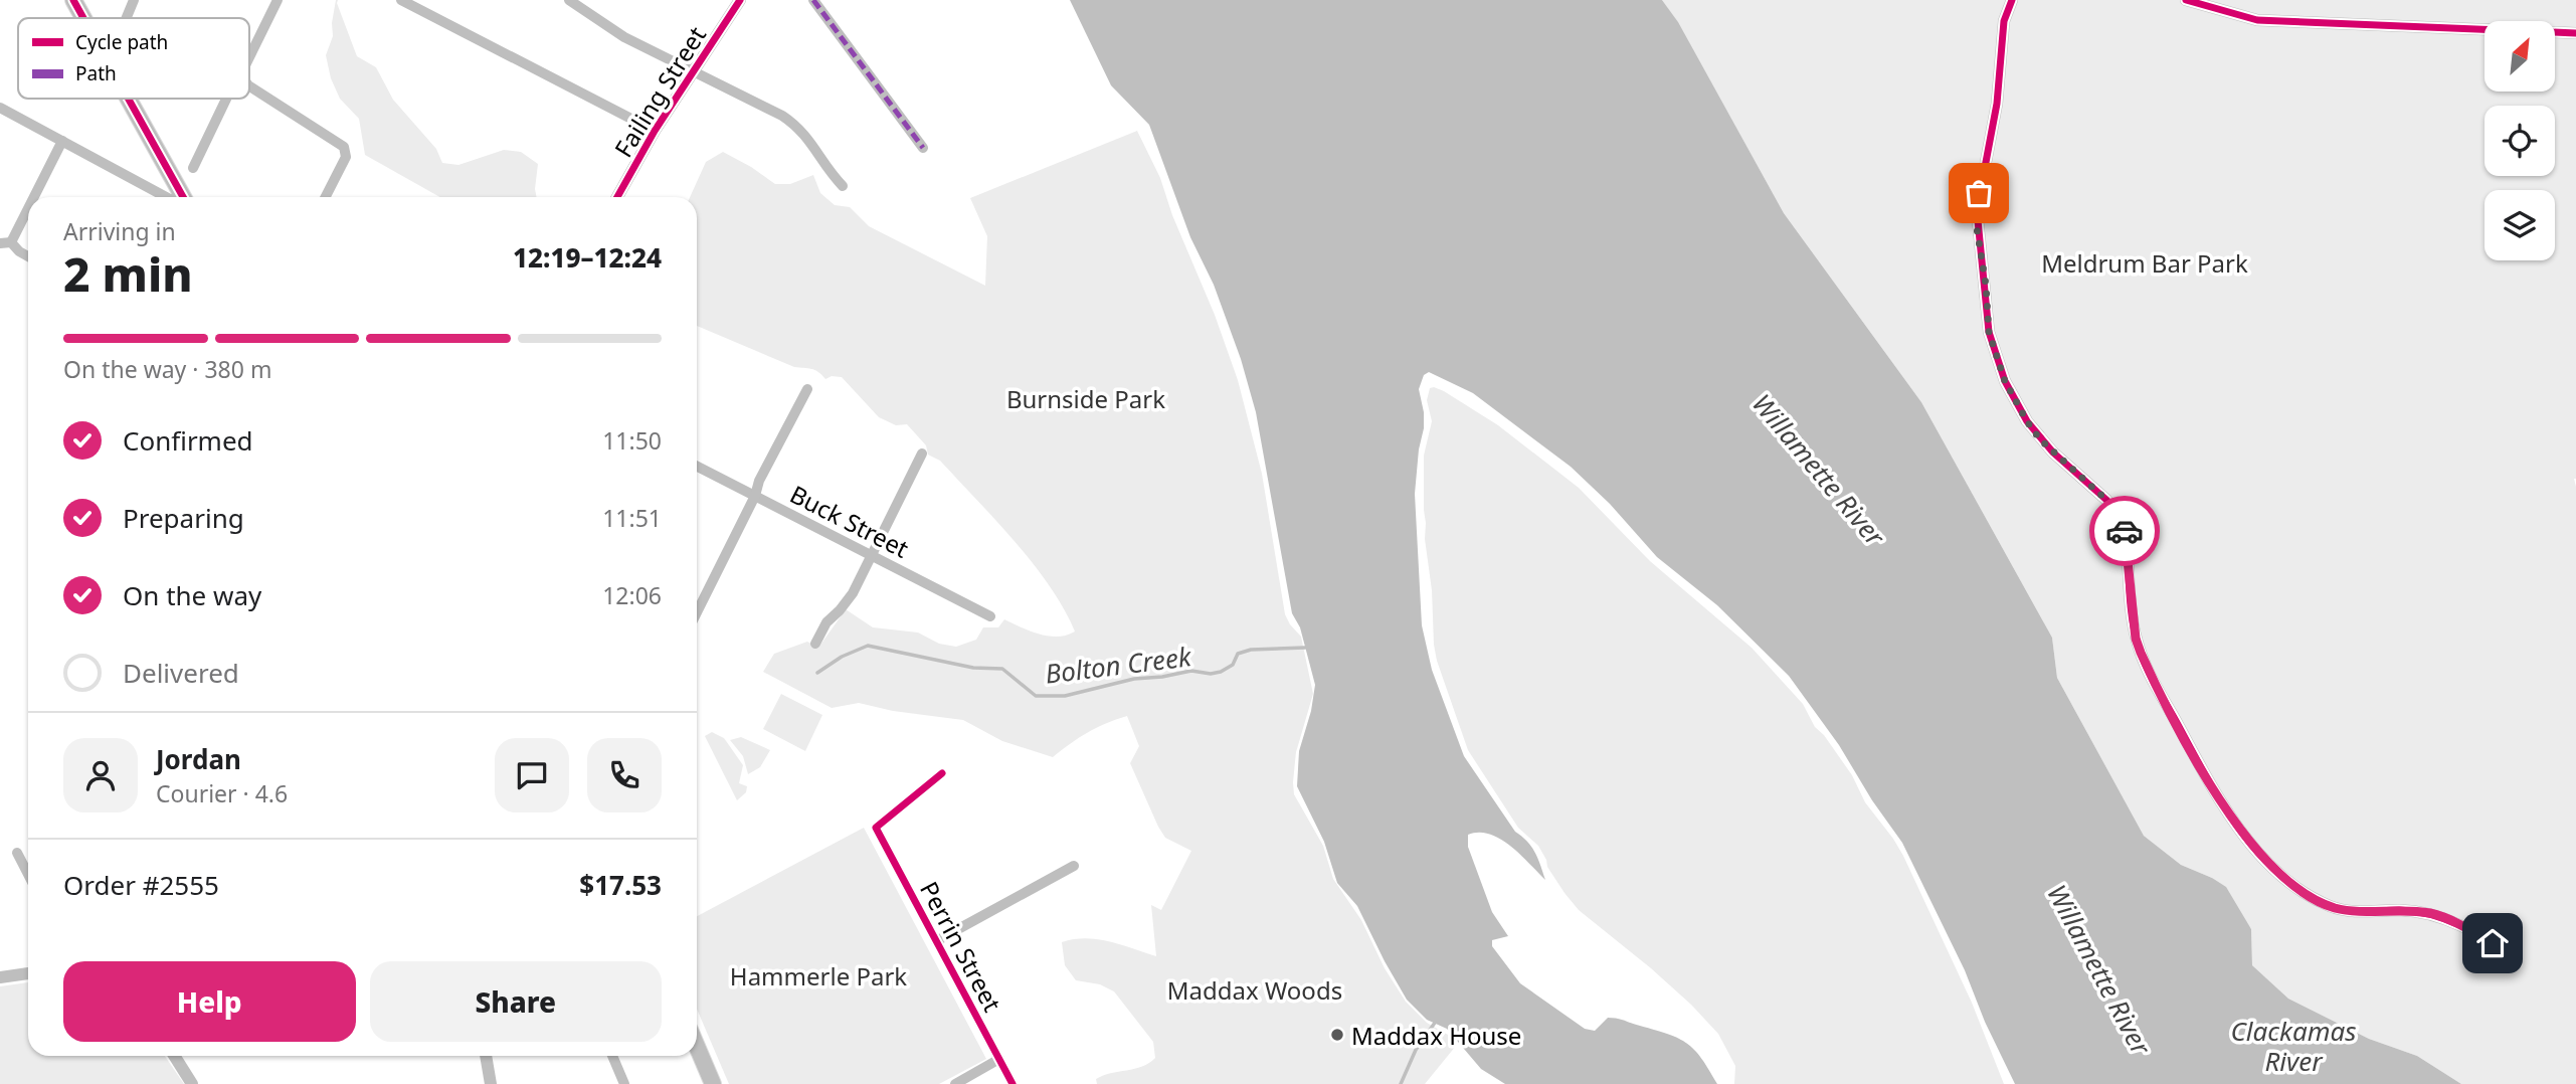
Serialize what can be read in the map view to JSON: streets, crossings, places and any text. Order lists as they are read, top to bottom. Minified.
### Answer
{"streets":{"street":["Failing Street","Buck Street","Perrin Street"]},"water":["Willamette River","Bolton Creek","Clackamas River"],"parks":["Meldrum Bar Park","Burnside Park","Hammerle Park","Maddax Woods"],"places":["Maddax House"],"legend":["Cycle path","Path"],"north":"top right","page":{"heading":["2 min","Arriving in","12:19–12:24"],"panel":["Jordan","Courier · 4.6","Order #2555","$17.53"],"bar":"On the way · 380 m","list":[["Confirmed","11:50"],["Preparing","11:51"],["On the way","12:06"],"Delivered"],"buttons":["Help","Share"]}}
